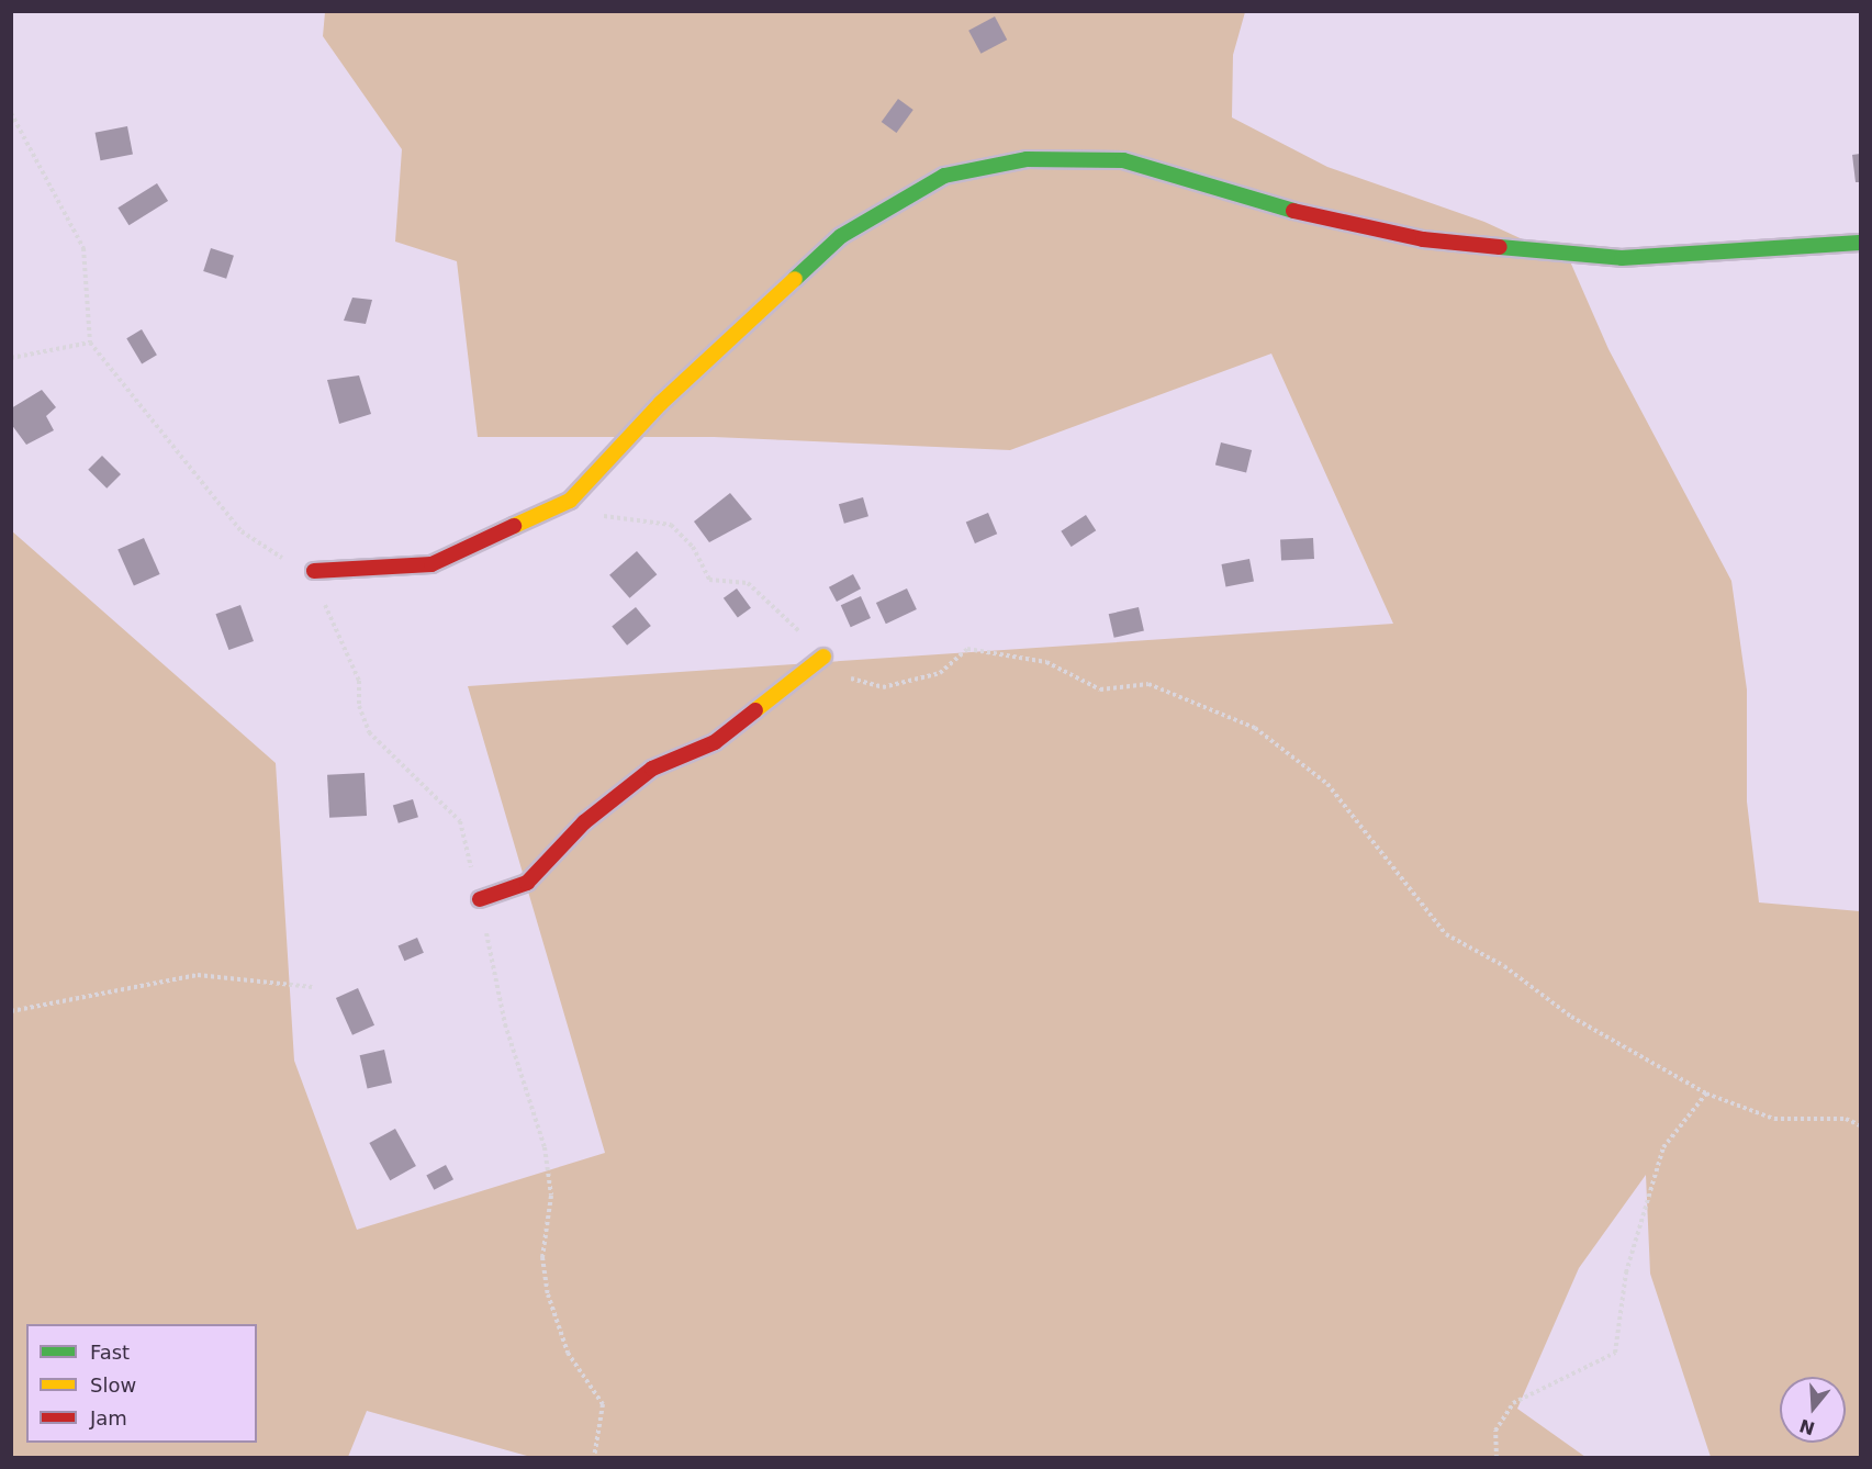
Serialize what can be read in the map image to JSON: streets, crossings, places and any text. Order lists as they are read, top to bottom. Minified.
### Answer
{"legend":["Fast","Slow","Jam"],"north":"bottom"}
